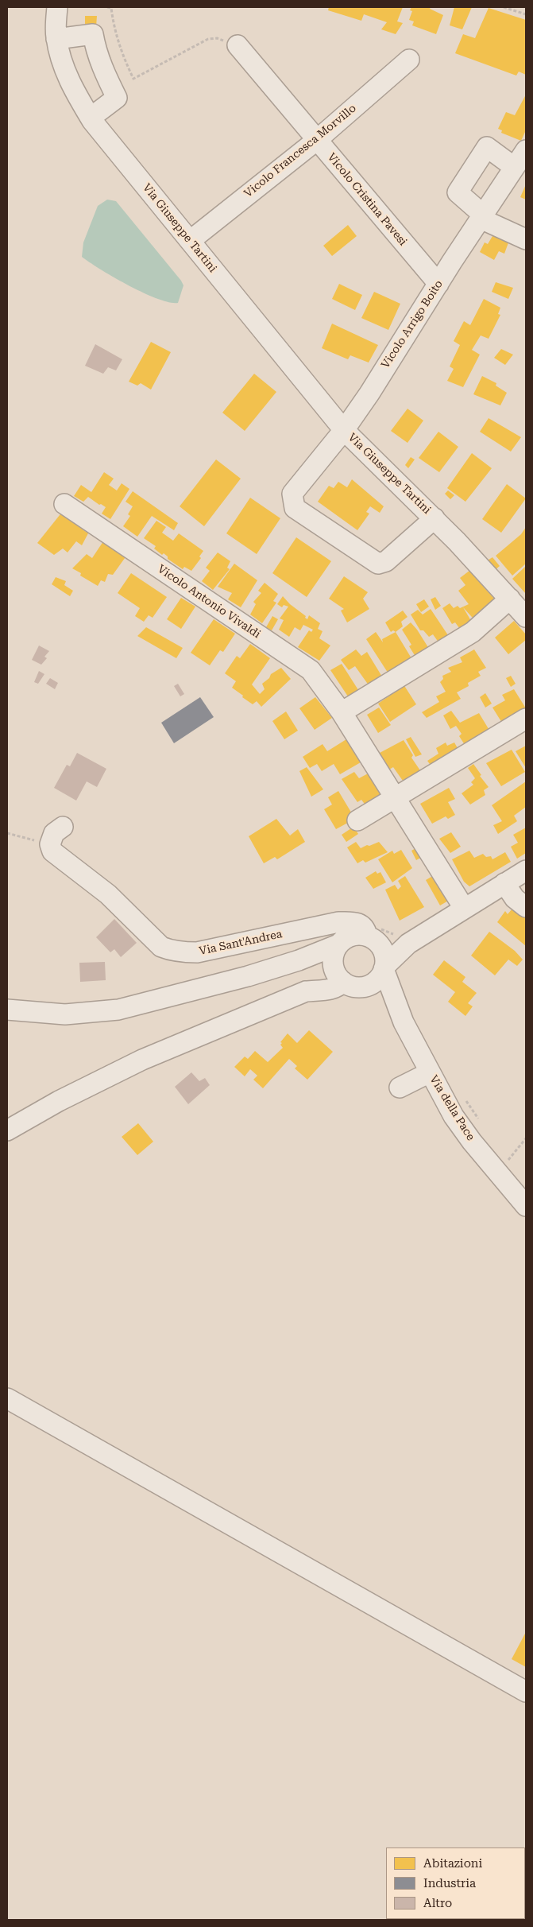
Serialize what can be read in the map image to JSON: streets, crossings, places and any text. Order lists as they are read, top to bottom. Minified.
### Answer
{"streets":{"street":["Vicolo Francesca Morvillo","Vicolo Cristina Pavesi","Via Giuseppe Tartini","Vicolo Arrigo Boito","Vicolo Antonio Vivaldi","Via Sant'Andrea","Via della Pace"]},"crossings":[["Vicolo Francesca Morvillo","Vicolo Cristina Pavesi"],["Vicolo Francesca Morvillo","Via Giuseppe Tartini"],["Vicolo Cristina Pavesi","Vicolo Arrigo Boito"],["Via Giuseppe Tartini","Vicolo Arrigo Boito"],["Via Sant'Andrea","Via della Pace"]],"legend":["Abitazioni","Industria","Altro"]}
